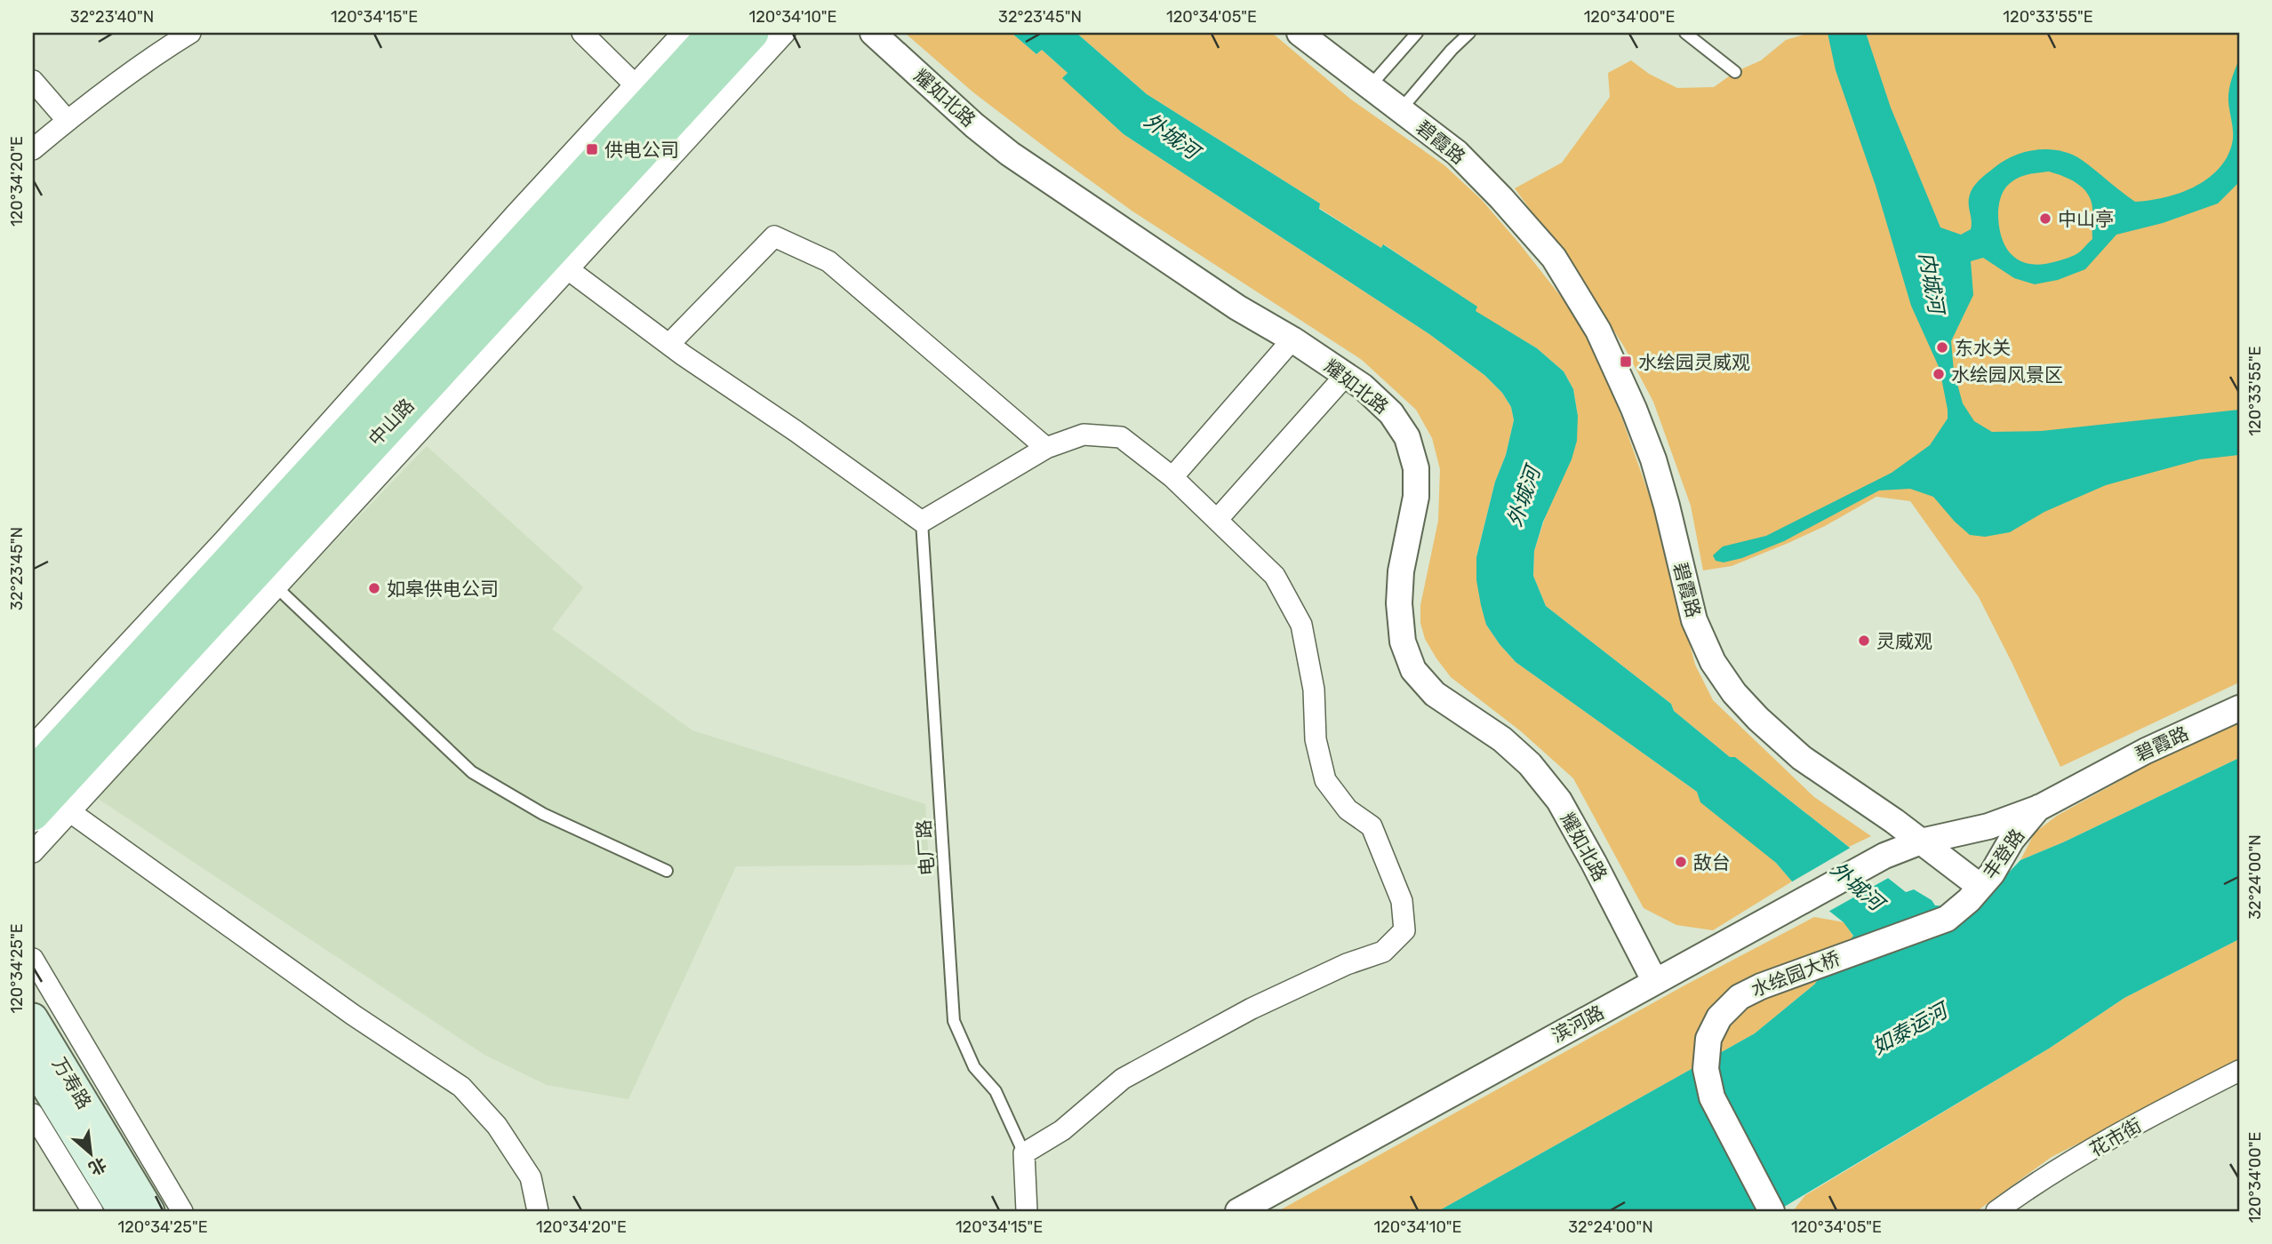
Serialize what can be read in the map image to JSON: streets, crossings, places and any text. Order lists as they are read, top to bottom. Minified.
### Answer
{"streets":{"main road":["中山路","万寿路"],"street":["耀如北路","碧霞路","丰登路","水绘园大桥","滨河路","花市街"],"lane":["电厂路"]},"crossings":[["耀如北路","滨河路"],["碧霞路","丰登路"],["碧霞路","滨河路"],["丰登路","水绘园大桥"]],"water":["外城河","内城河","如泰运河"],"places":{"transit":["供电公司","水绘园灵威观"],"other":["中山亭","东水关","水绘园风景区","如皋供电公司","灵威观","敌台"]},"north":"bottom right","coordinates":["32°23'40\"N","120°34'15\"E","120°34'10\"E","32°23'45\"N","120°34'05\"E","120°34'00\"E","120°33'55\"E","120°34'20\"E","32°24'00\"N","120°34'25\"E"]}
